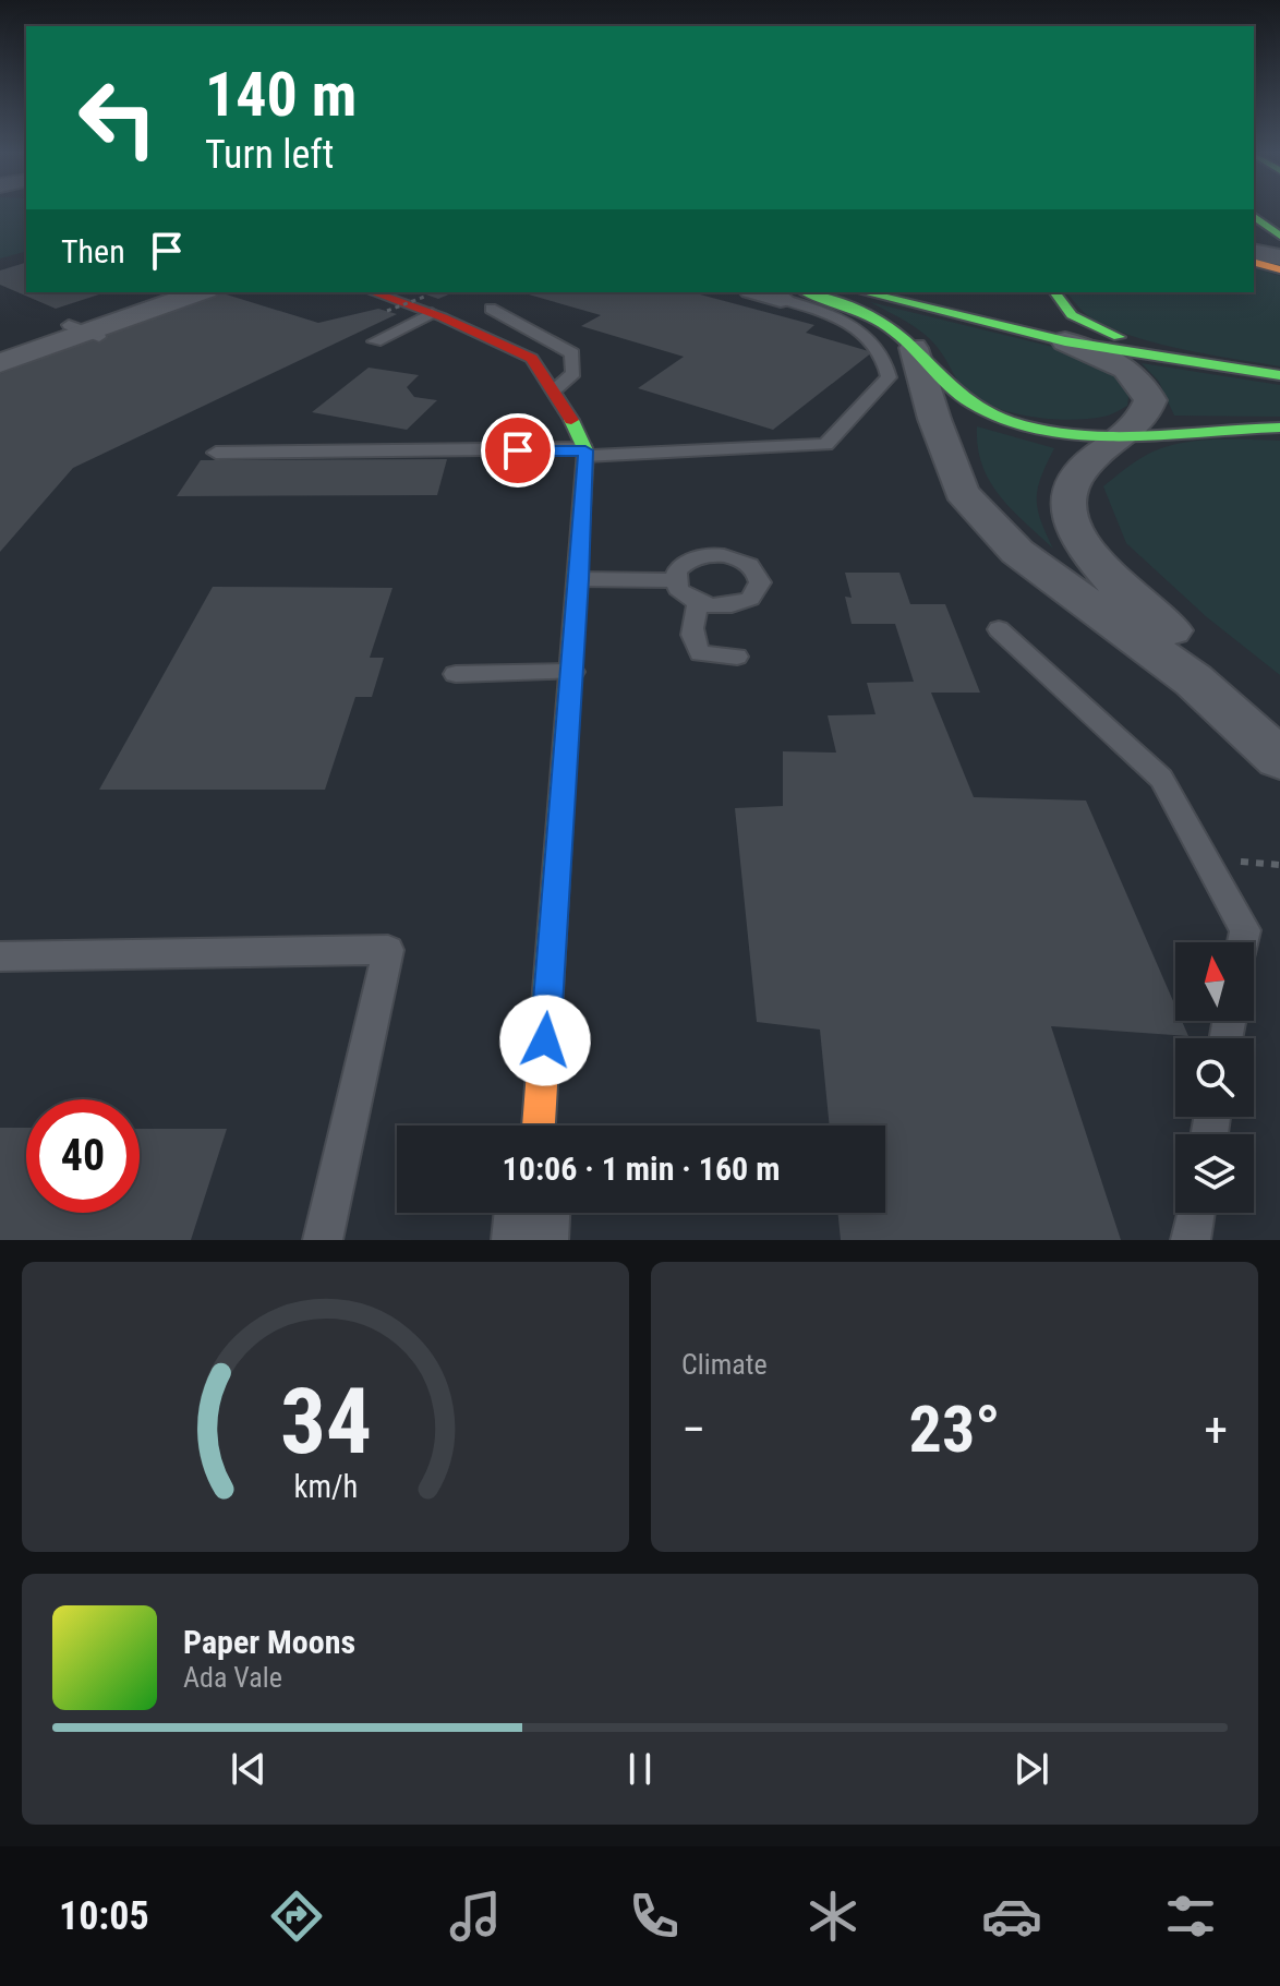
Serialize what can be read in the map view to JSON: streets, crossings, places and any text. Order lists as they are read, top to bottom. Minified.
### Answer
{"north":"top","page":{"turn":["140 m","Turn left"],"then":"Then","limit":"40","trip":"10:06 · 1 min · 160 m","tile":"Climate","heat":["−","23°","+"],"song":["Paper Moons","Ada Vale"],"tabs":"10:05","gauge":["34","km/h"]}}
